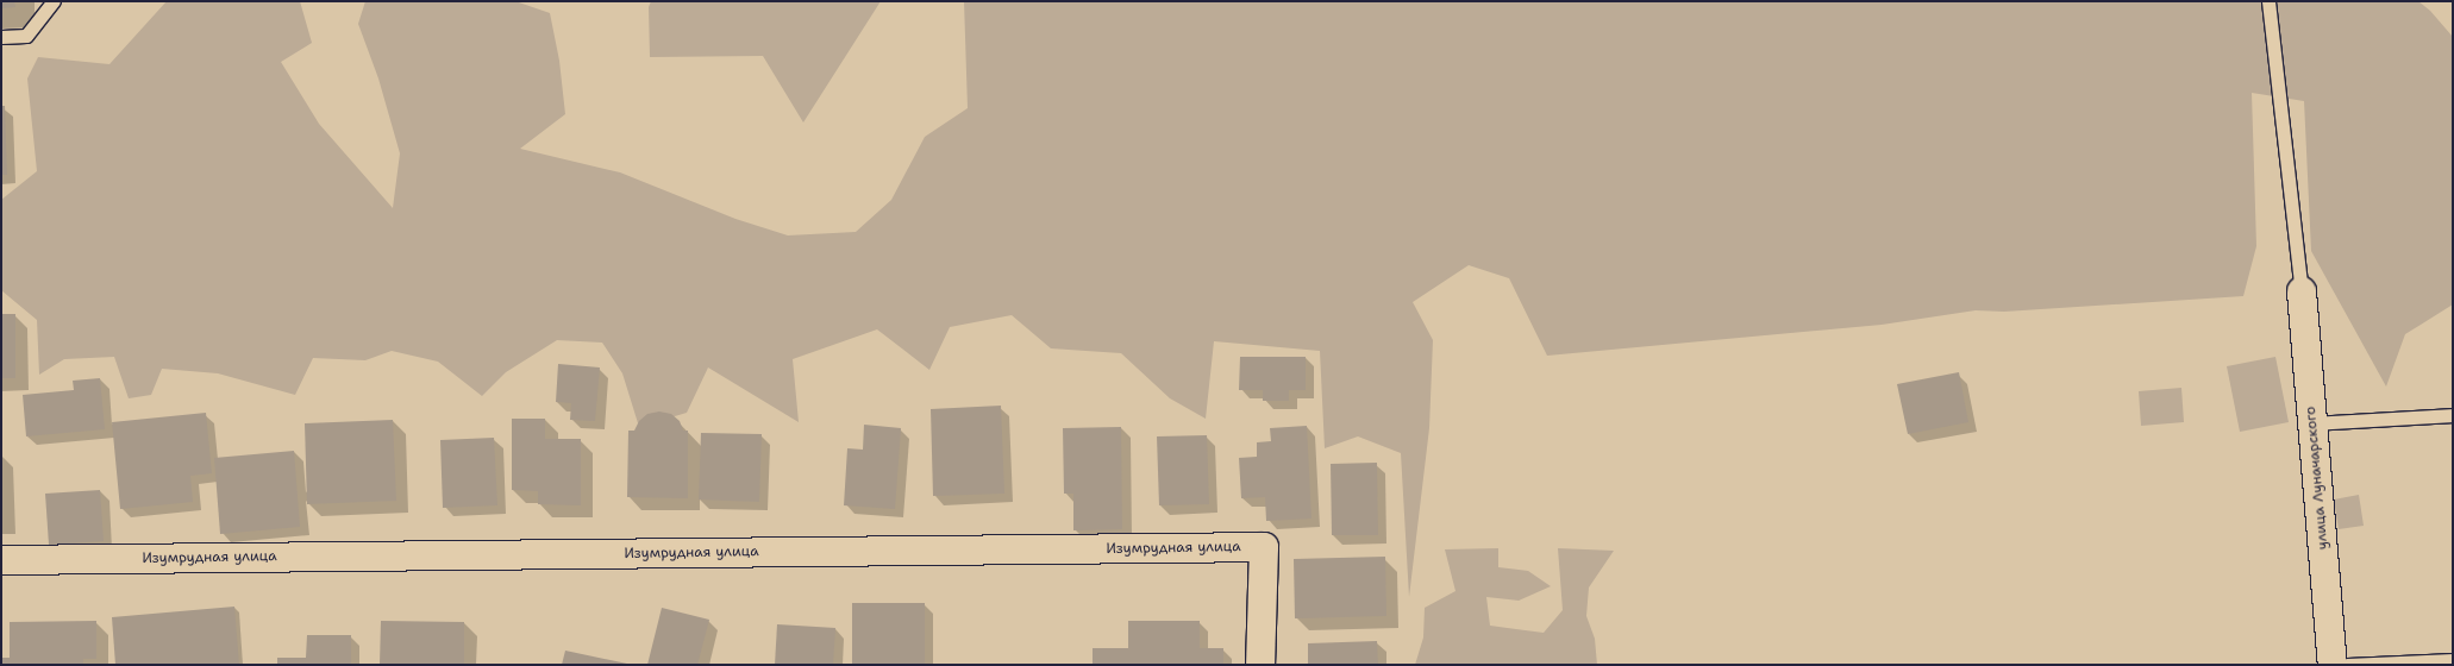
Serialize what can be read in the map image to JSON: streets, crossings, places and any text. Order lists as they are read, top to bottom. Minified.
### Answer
{"streets":{"street":["улица Луначарского","Изумрудная улица"]}}
